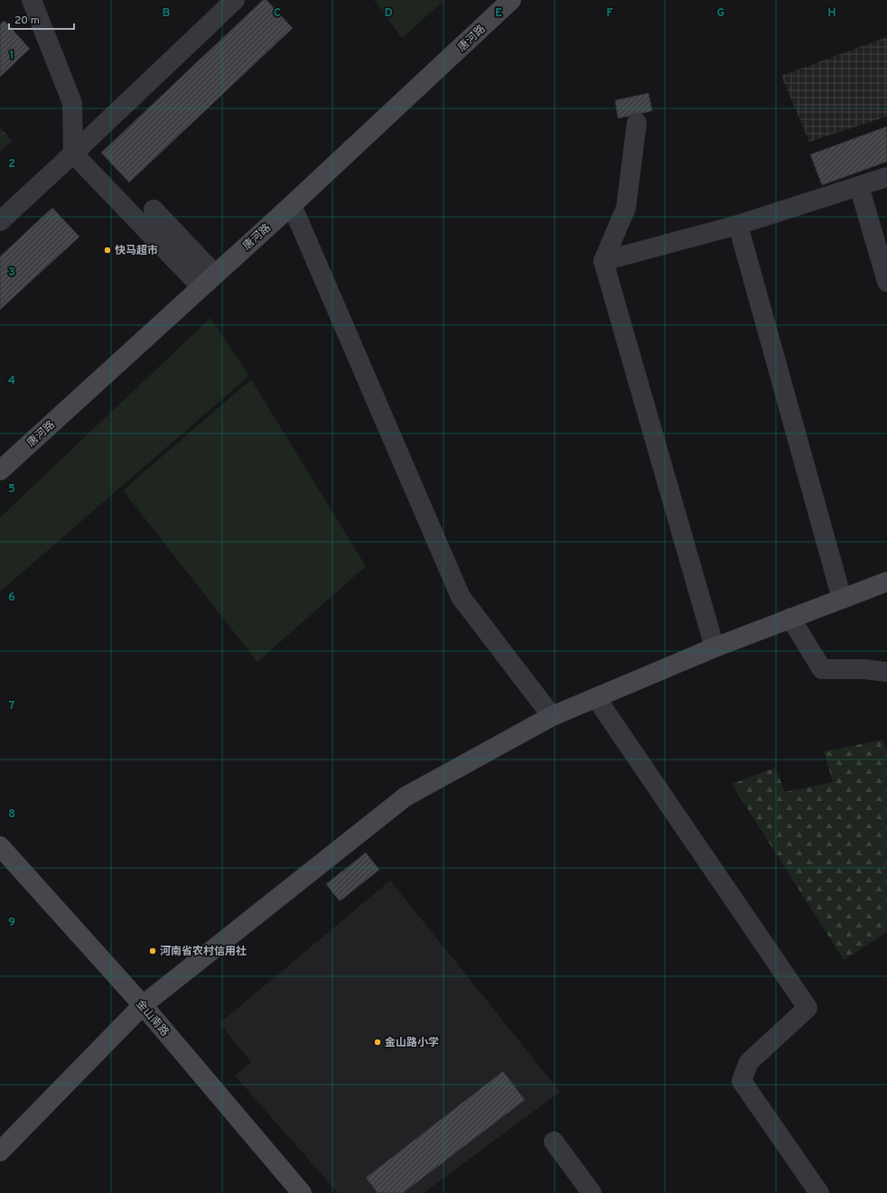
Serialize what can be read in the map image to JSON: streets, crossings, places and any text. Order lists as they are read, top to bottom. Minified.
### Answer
{"streets":{"street":["唐河路","金山南路"]},"places":["快马超市","河南省农村信用社","金山路小学"],"scale_bar":"20 m","grid":{"columns":["B","C","D","E","F","G","H"],"rows":["1","2","3","4","5","6","7","8","9"]}}
